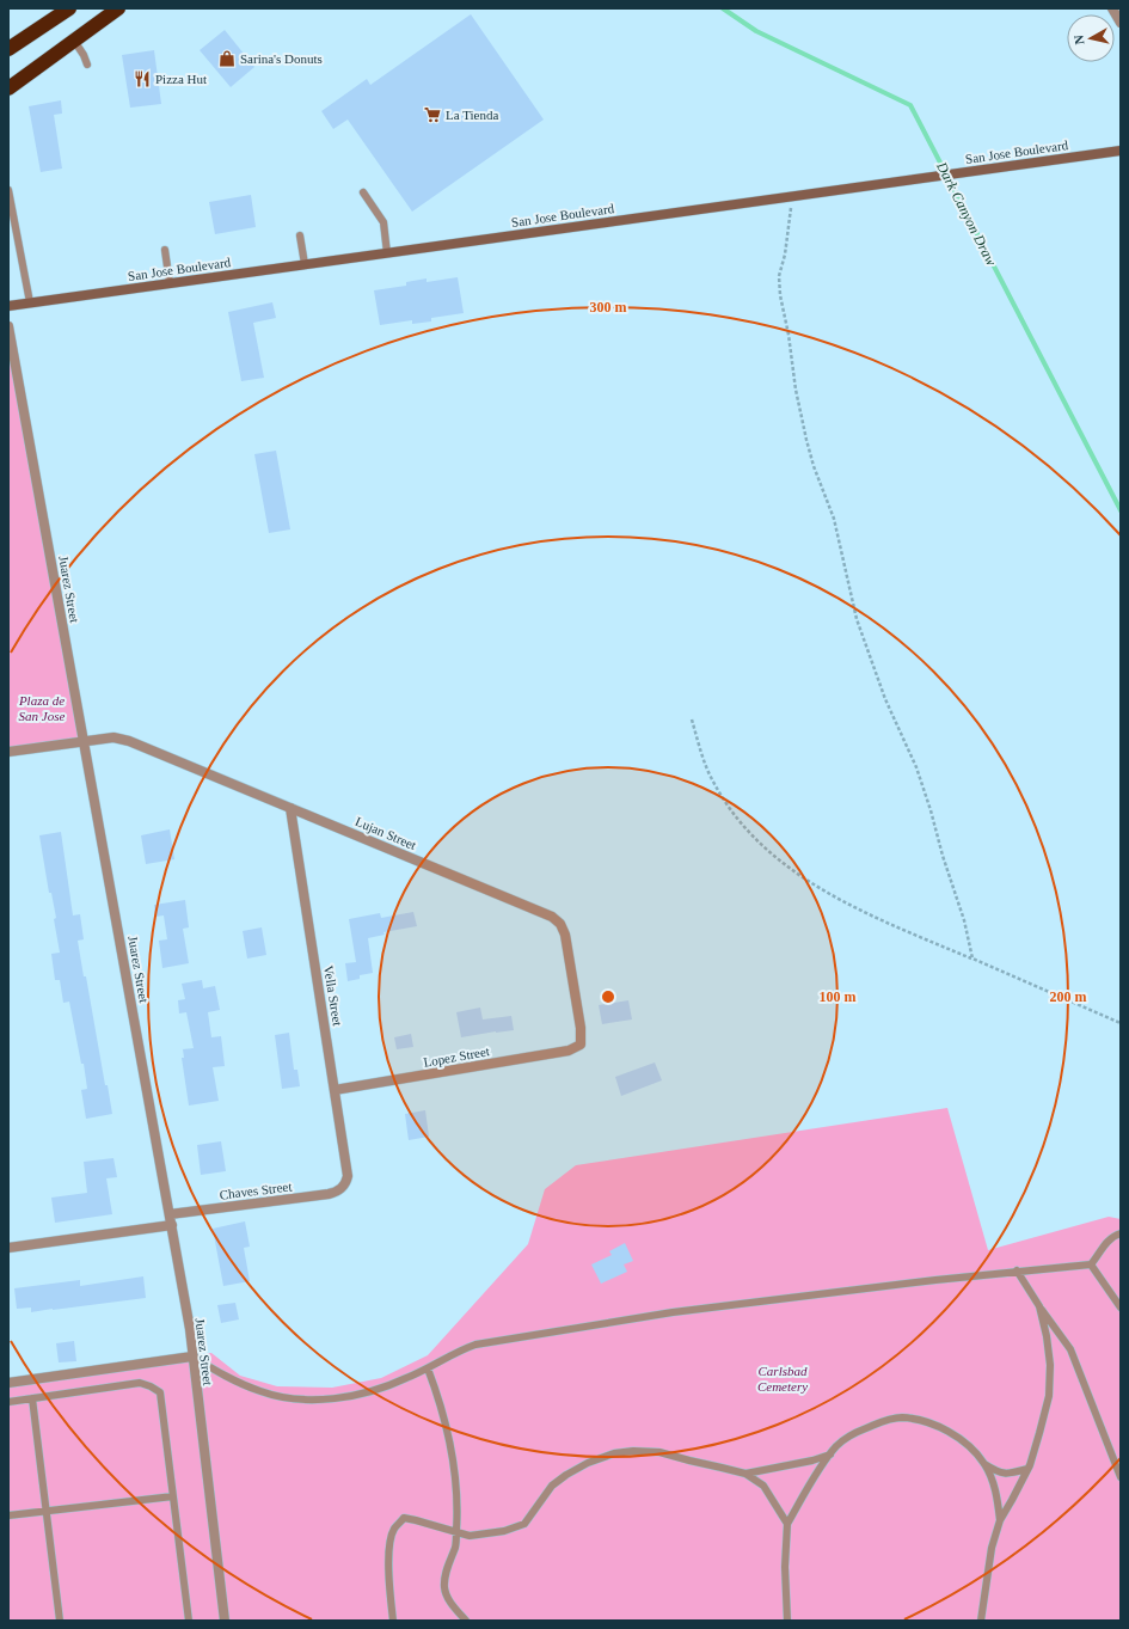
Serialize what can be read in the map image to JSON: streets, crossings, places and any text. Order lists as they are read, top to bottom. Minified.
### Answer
{"streets":{"street":["San Jose Boulevard","Juarez Street","Lujan Street","Vella Street","Lopez Street","Chaves Street"]},"crossings":[["Juarez Street","Lujan Street"],["Juarez Street","Chaves Street"],["Lujan Street","Vella Street"],["Lujan Street","Lopez Street"],["Vella Street","Lopez Street"],["Vella Street","Chaves Street"]],"water":["Dark Canyon Draw"],"parks":["Plaza de San Jose","Carlsbad Cemetery"],"places":{"shop":["Sarina's Donuts"],"restaurant":["Pizza Hut"],"supermarket":["La Tienda"]},"north":"left","rings":["300 m","100 m","200 m"]}
